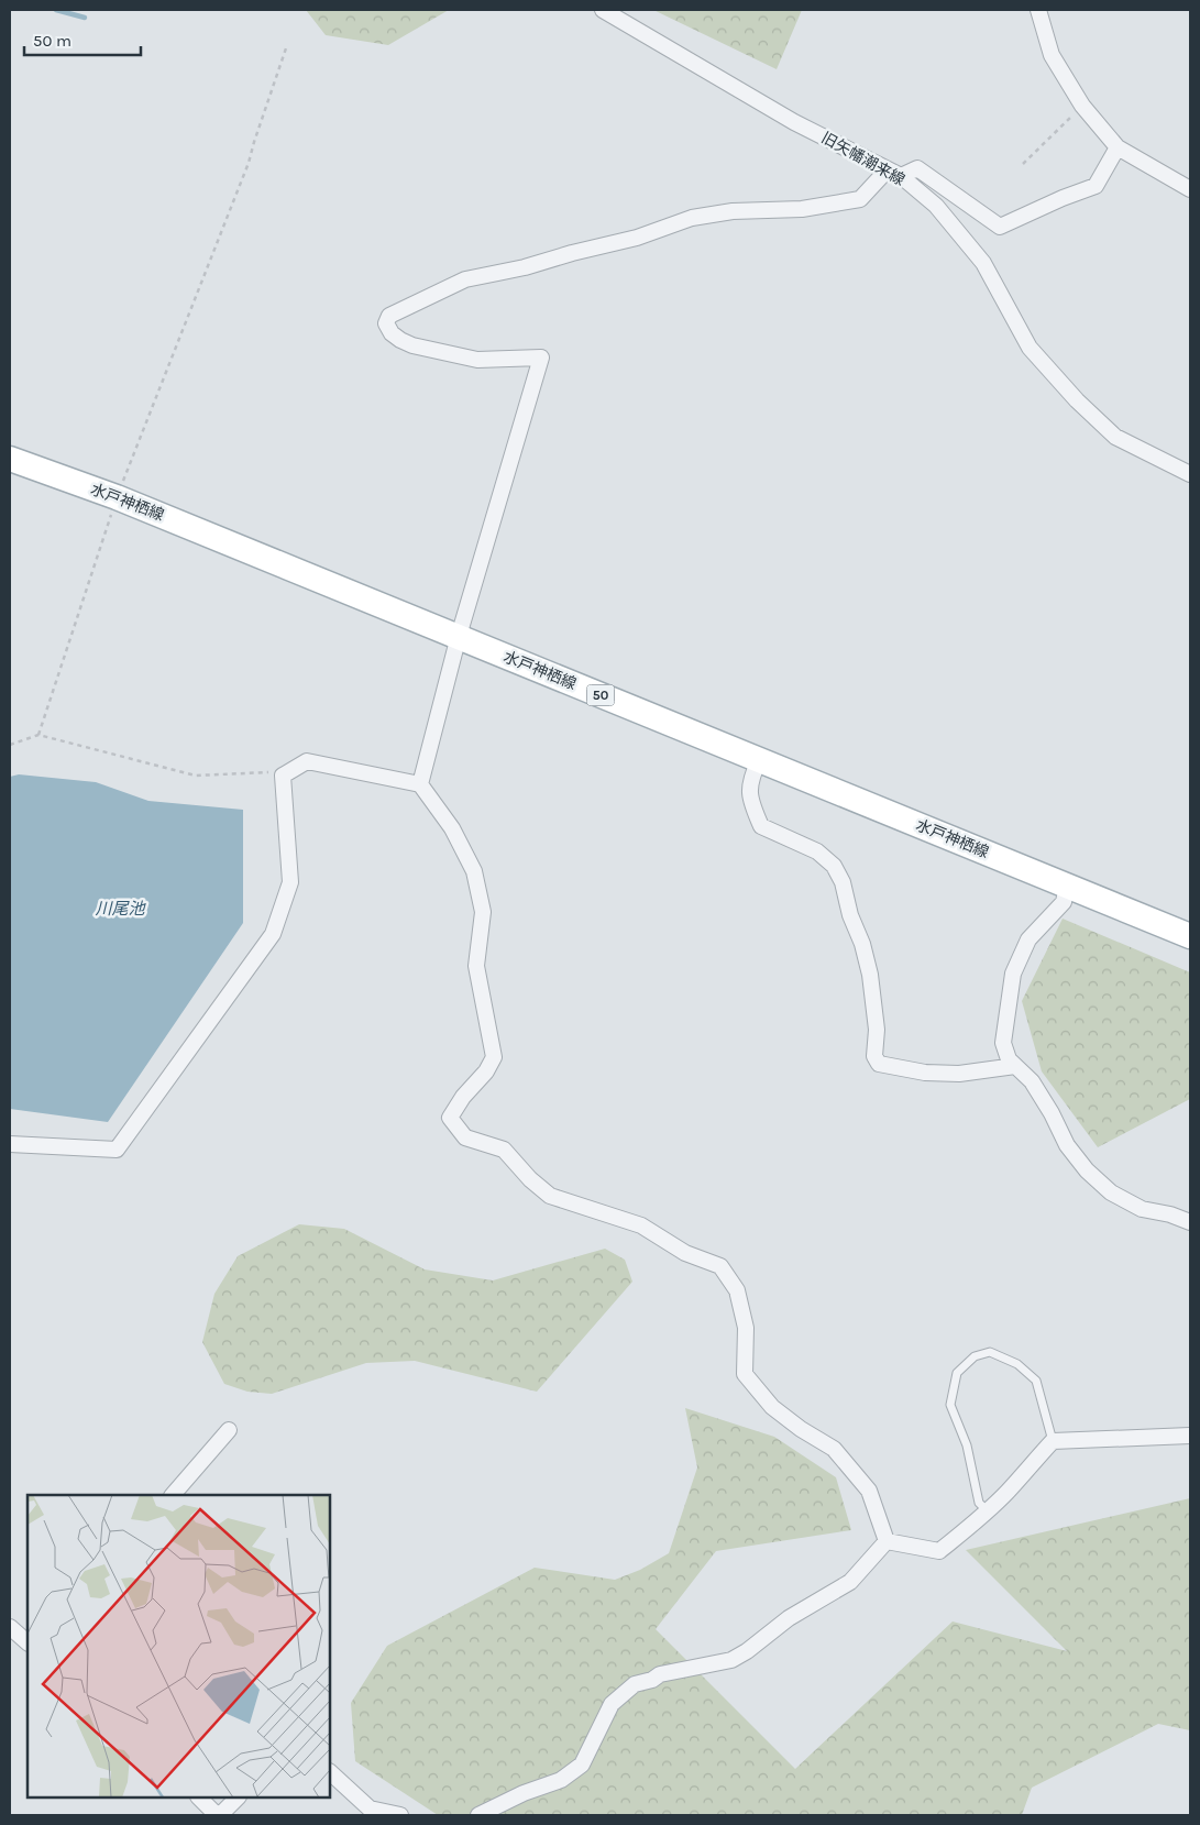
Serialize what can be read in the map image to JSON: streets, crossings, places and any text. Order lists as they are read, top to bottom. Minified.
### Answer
{"streets":{"main road":["水戸神栖線","50"],"street":["旧矢幡潮来線"]},"water":["川尾池"],"scale_bar":"50 m"}
